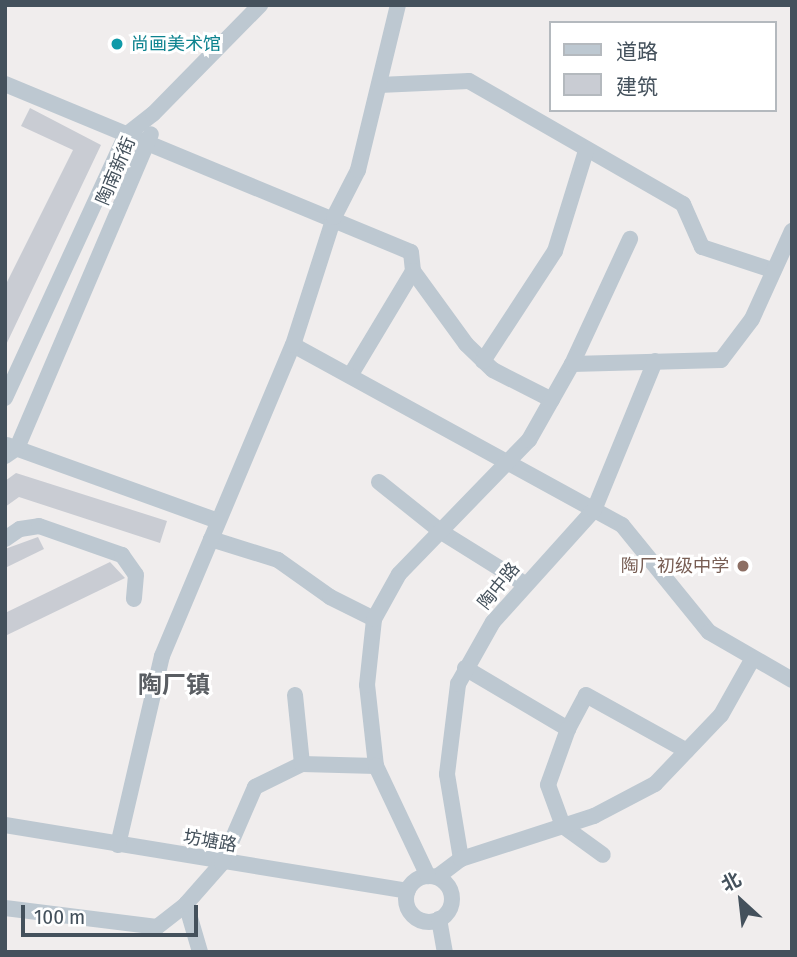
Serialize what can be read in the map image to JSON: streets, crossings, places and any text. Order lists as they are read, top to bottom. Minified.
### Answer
{"streets":{"street":["陶南新街","陶中路","坊塘路"]},"districts":["陶厂镇"],"places":["尚画美术馆","陶厂初级中学"],"legend":["道路","建筑"],"scale_bar":"100 m","north":"top left"}
